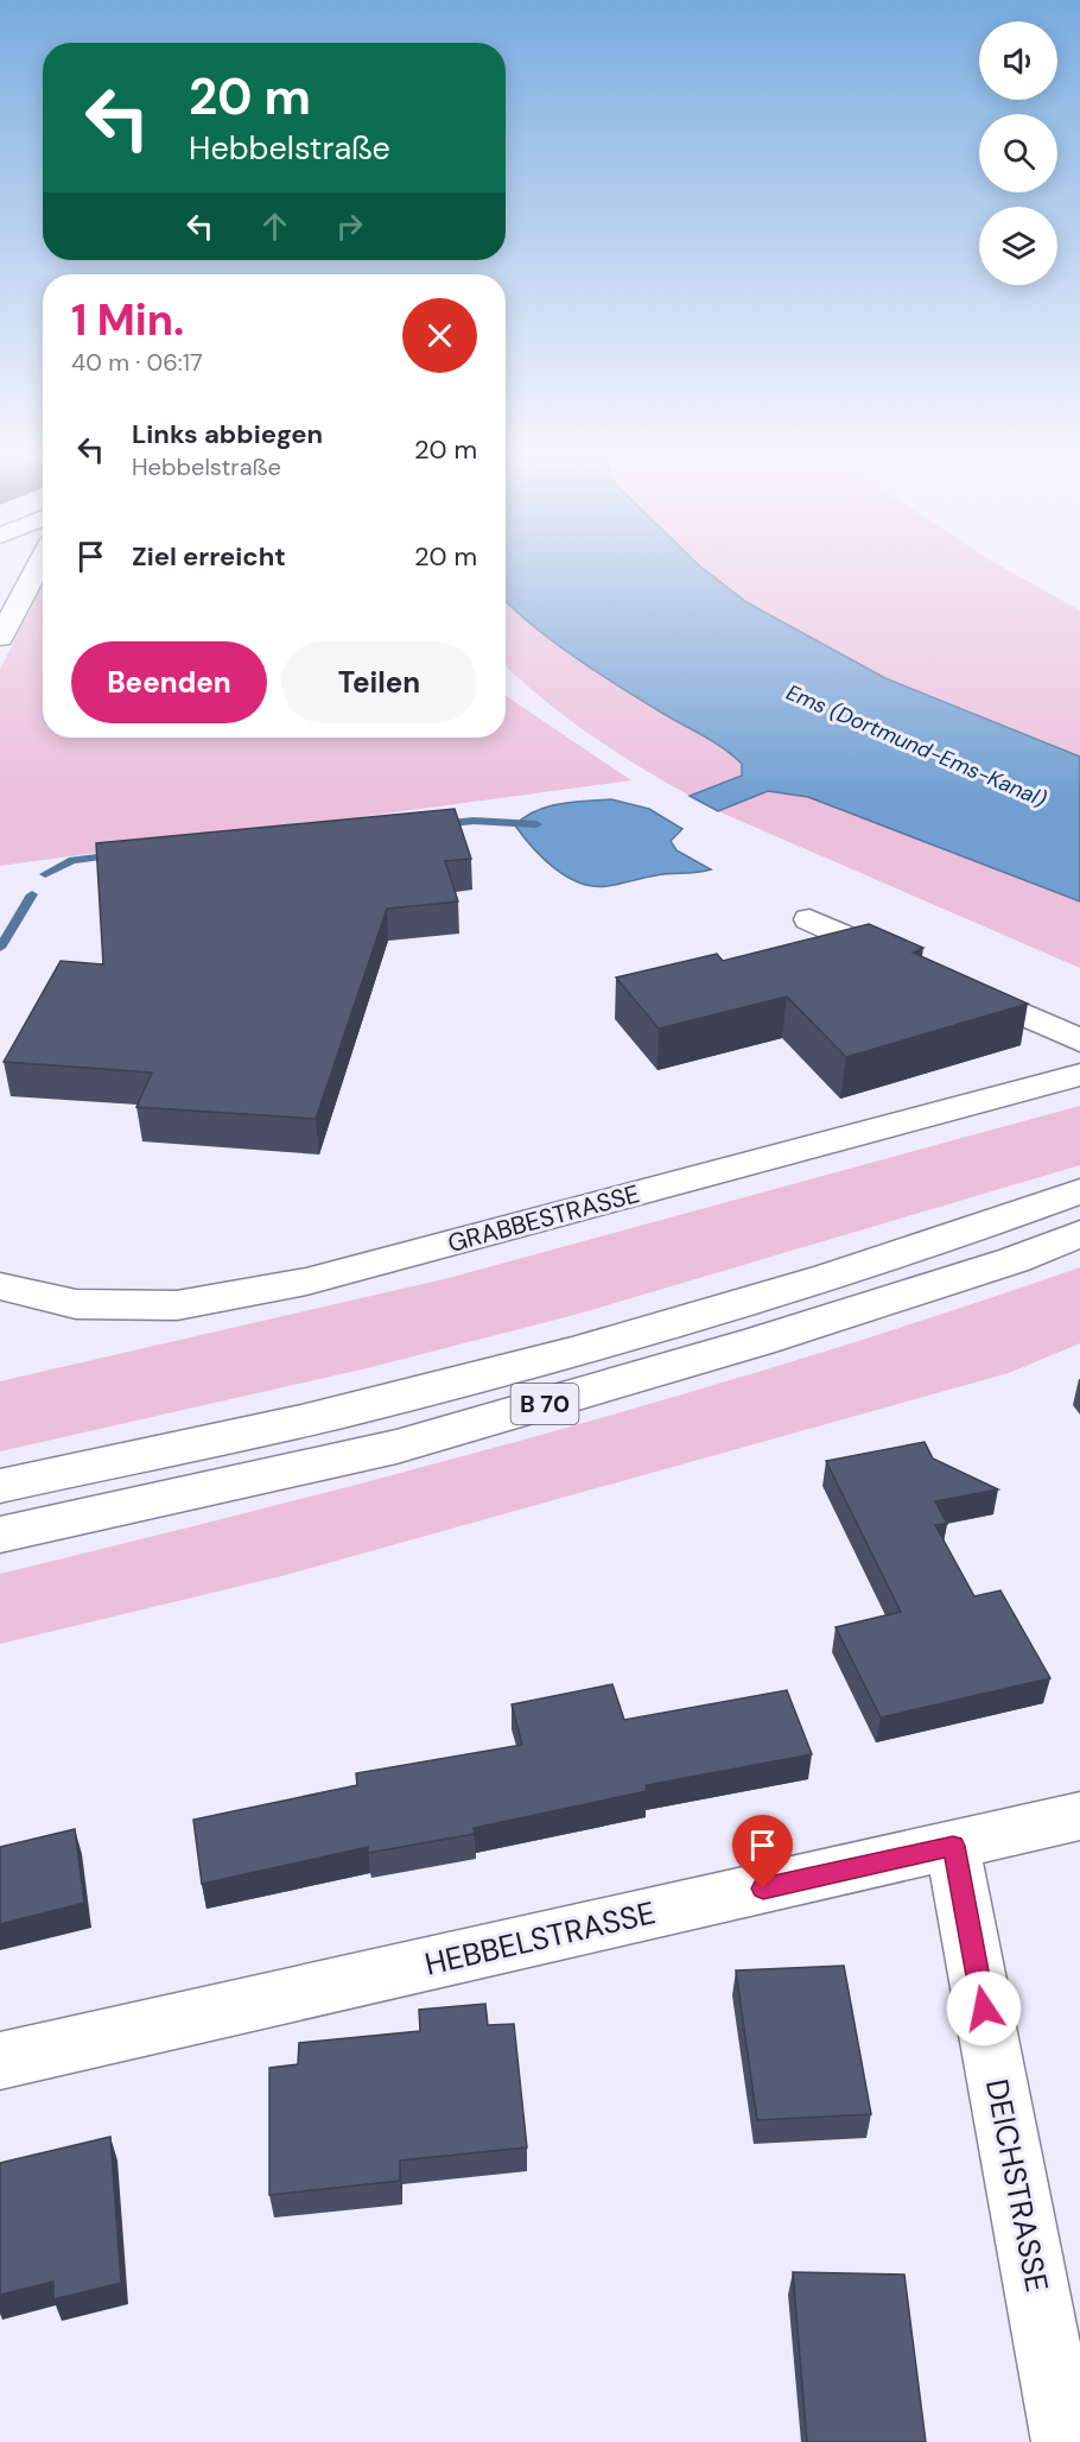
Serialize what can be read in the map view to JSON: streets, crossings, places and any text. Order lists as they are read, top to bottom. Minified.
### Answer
{"streets":{"main road":["GRABBESTRASSE","B 70","HEBBELSTRASSE","DEICHSTRASSE"]},"crossings":[["HEBBELSTRASSE","DEICHSTRASSE"]],"water":["Ems (Dortmund-Ems-Kanal)"],"page":{"turn":["20 m","Hebbelstraße"],"heading":["1 Min.","40 m · 06:17"],"list":[{"name":"Links abbiegen","note":"Hebbelstraße","value":"20 m"},{"name":"Ziel erreicht","value":"20 m"}],"buttons":["Beenden","Teilen"]}}
